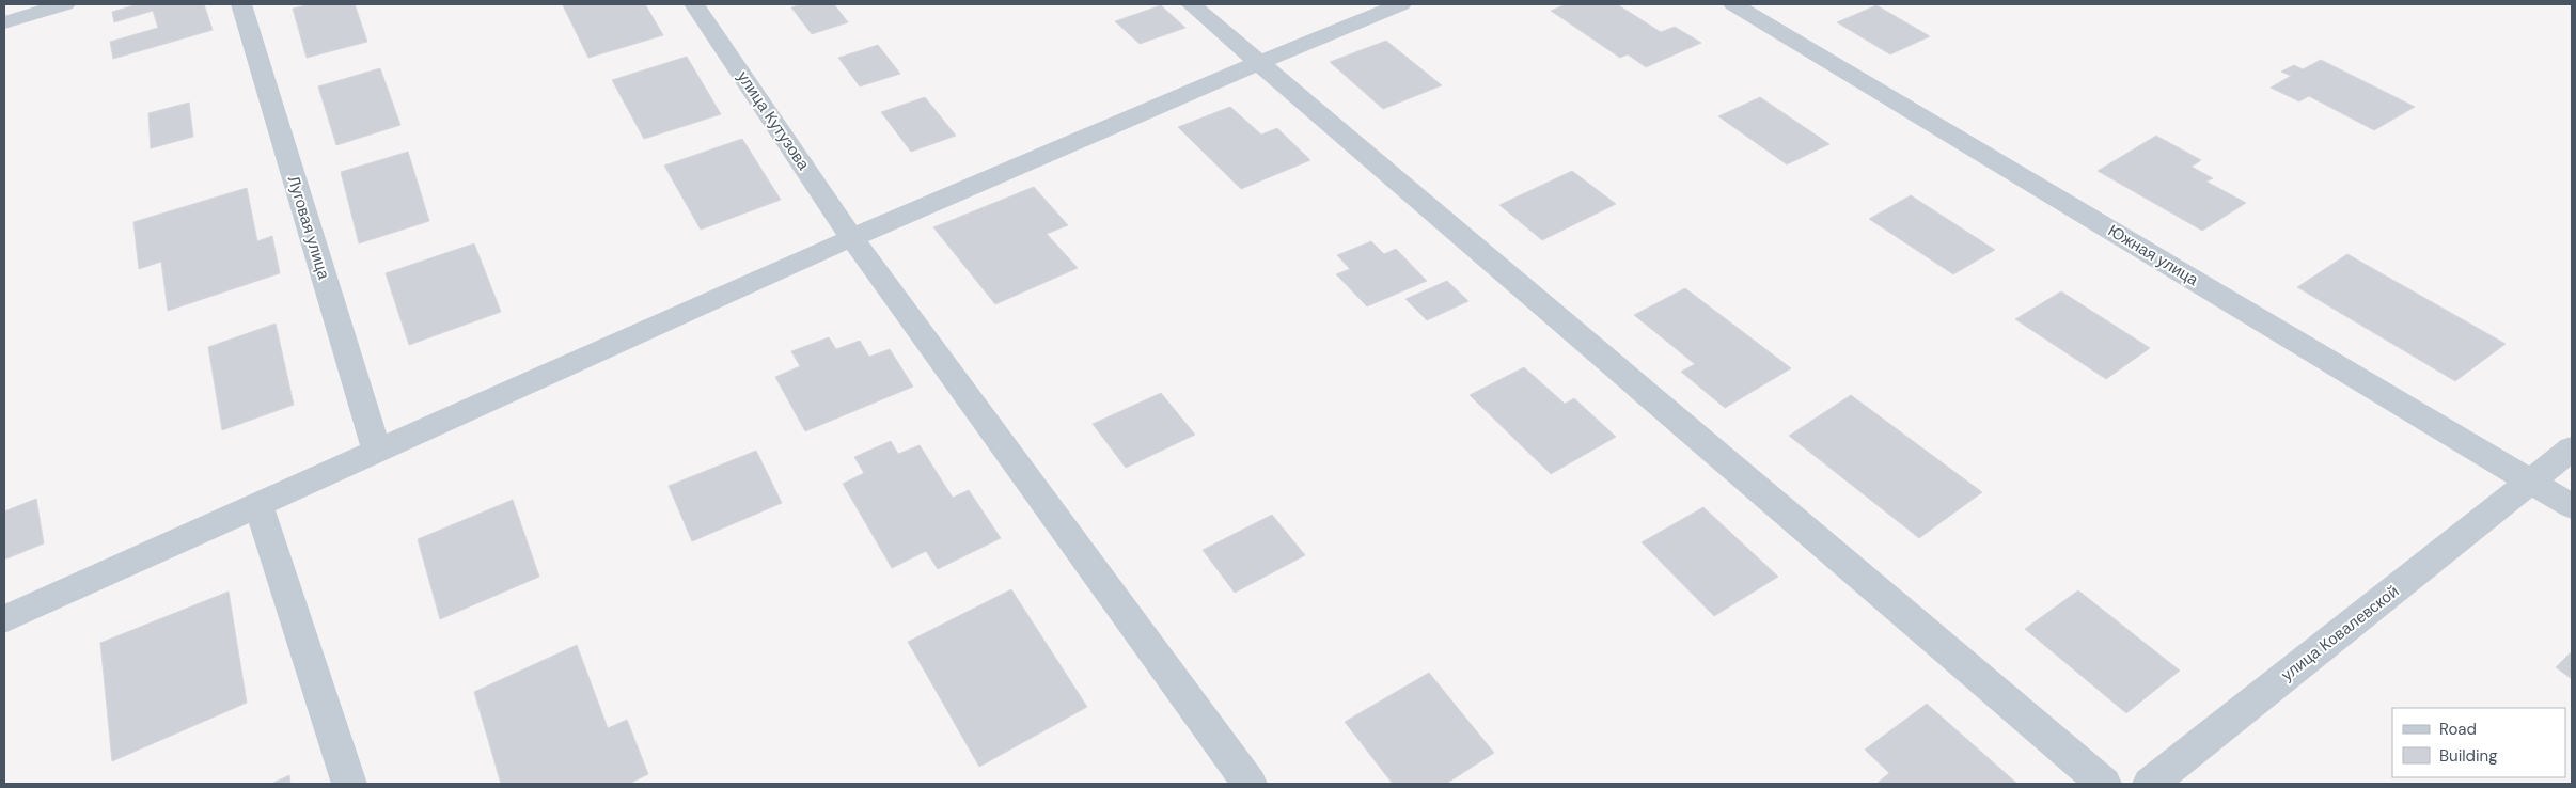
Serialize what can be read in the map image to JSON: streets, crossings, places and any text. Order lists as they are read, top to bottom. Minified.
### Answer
{"streets":{"street":["улица Кутузова","Луговая улица","Южная улица","улица Ковалевской"]},"crossings":[["Южная улица","улица Ковалевской"]],"legend":["Road","Building"]}
